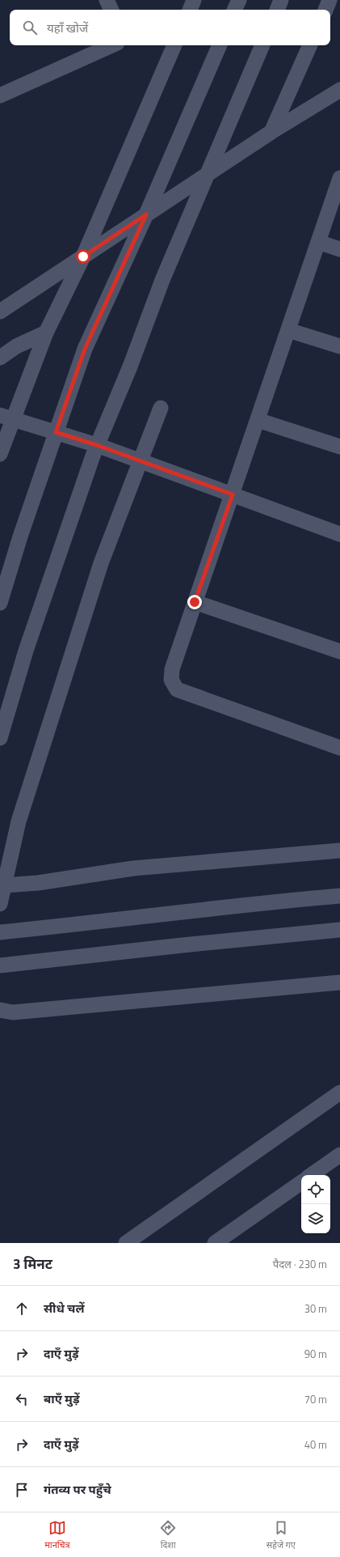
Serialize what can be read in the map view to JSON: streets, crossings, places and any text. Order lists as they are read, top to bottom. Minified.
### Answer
{"page":{"search":"यहाँ खोजें","heading":["3 मिनट","पैदल · 230 m"],"list":[["सीधे चलें","30 m"],["दाएँ मुड़ें","90 m"],["बाएँ मुड़ें","70 m"],["दाएँ मुड़ें","40 m"],"गंतव्य पर पहुँचे"],"nav":["मानचित्र","दिशा","सहेजे गए"]}}
